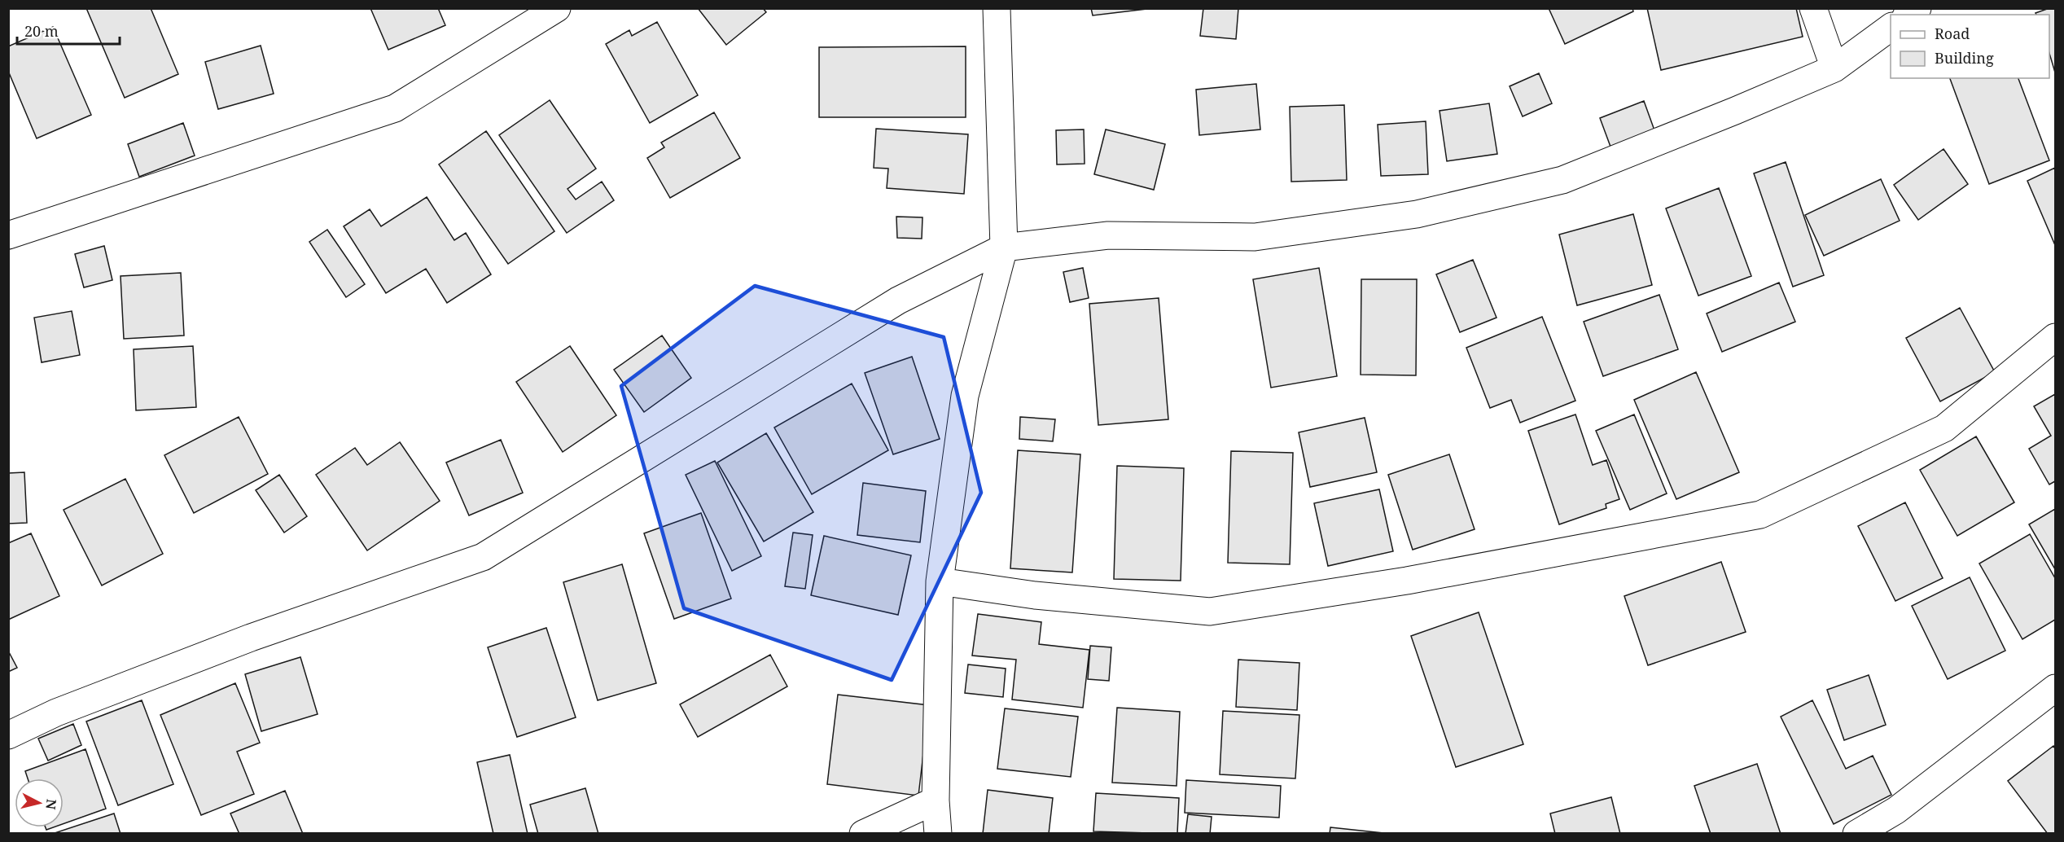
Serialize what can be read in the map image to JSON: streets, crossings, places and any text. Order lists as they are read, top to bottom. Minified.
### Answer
{"legend":["Road","Building"],"scale_bar":"20 m","north":"right"}
